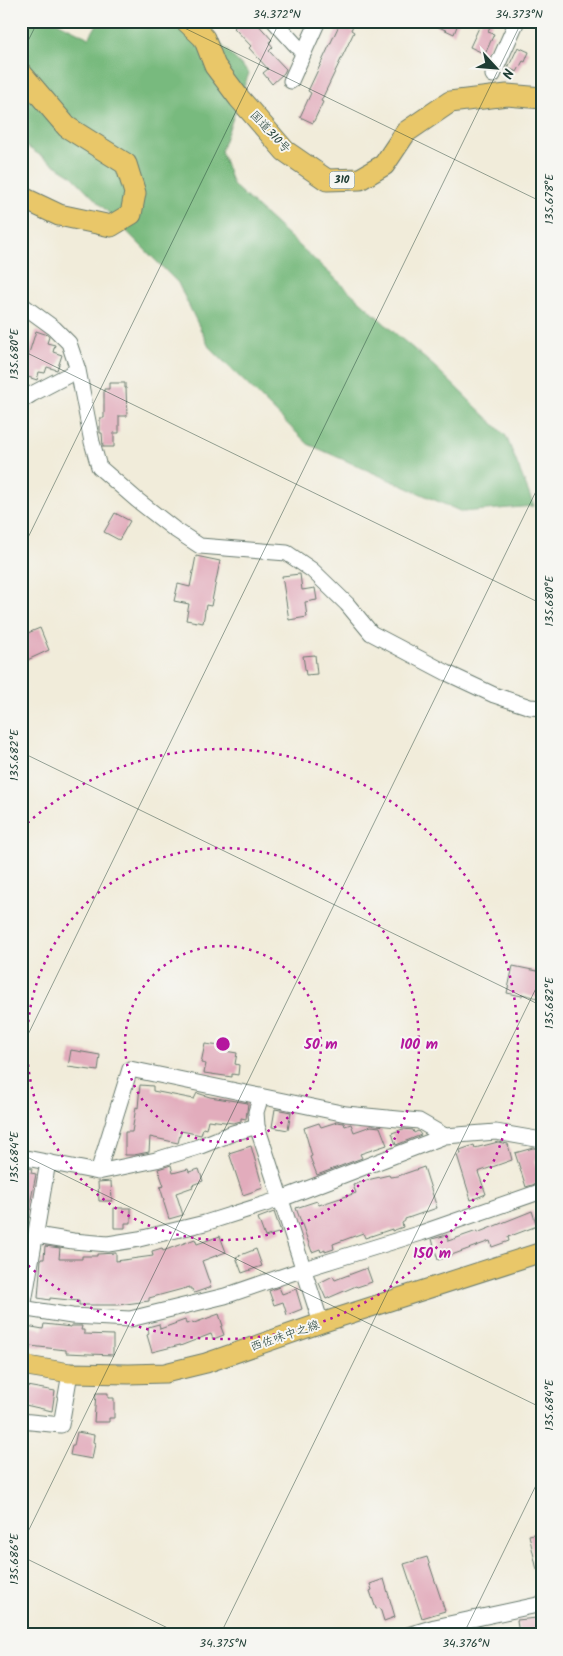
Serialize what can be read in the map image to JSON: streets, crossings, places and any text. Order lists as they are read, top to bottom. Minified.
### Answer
{"streets":{"highway":["国道310号","310"],"main road":["西佐味中之線"]},"north":"bottom right","coordinates":["34.372°N","34.373°N","135.678°E","135.680°E","135.682°E","135.684°E","135.686°E","34.375°N","34.376°N"],"rings":["50 m","100 m","150 m"]}
